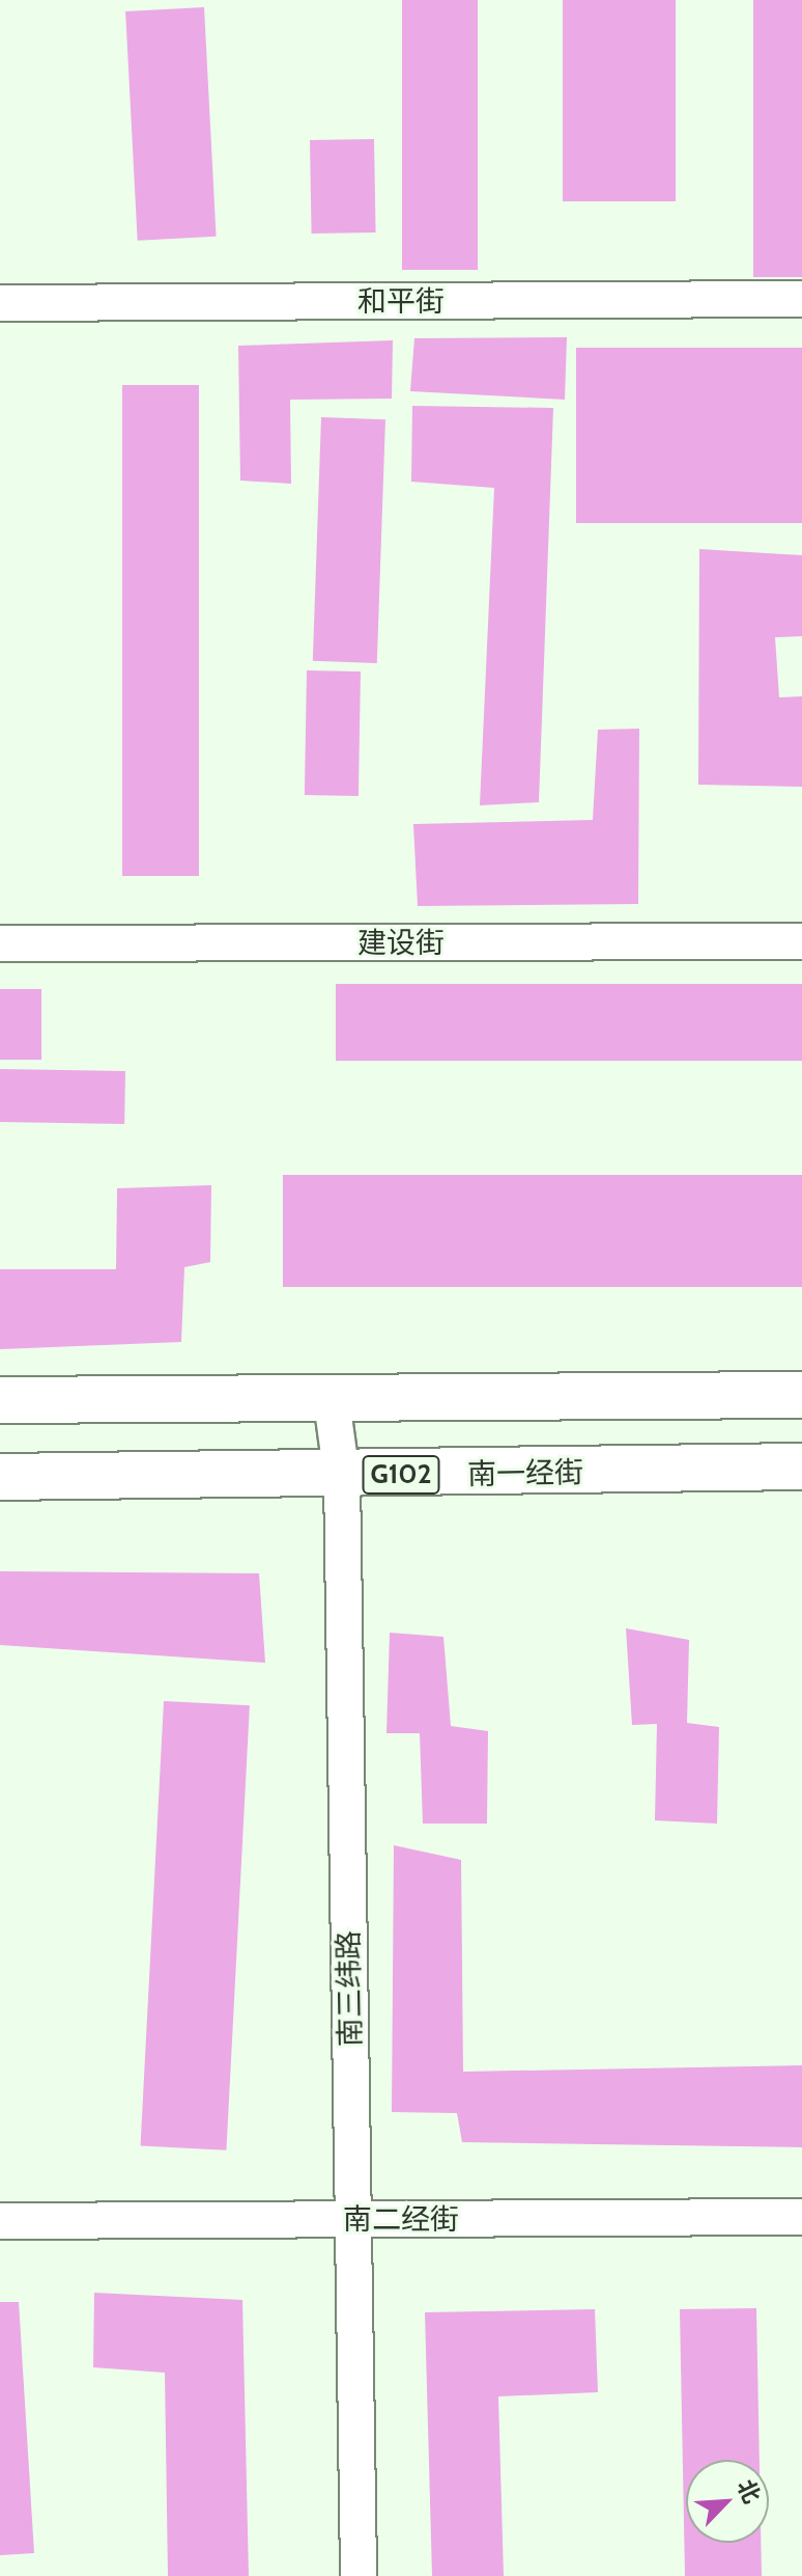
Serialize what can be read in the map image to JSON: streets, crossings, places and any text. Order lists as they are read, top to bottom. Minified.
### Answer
{"streets":{"highway":["南一经街","G102"],"street":["和平街","建设街","南三纬路","南二经街"]},"crossings":[["南一经街","南三纬路"],["南三纬路","南二经街"]],"north":"top right"}
